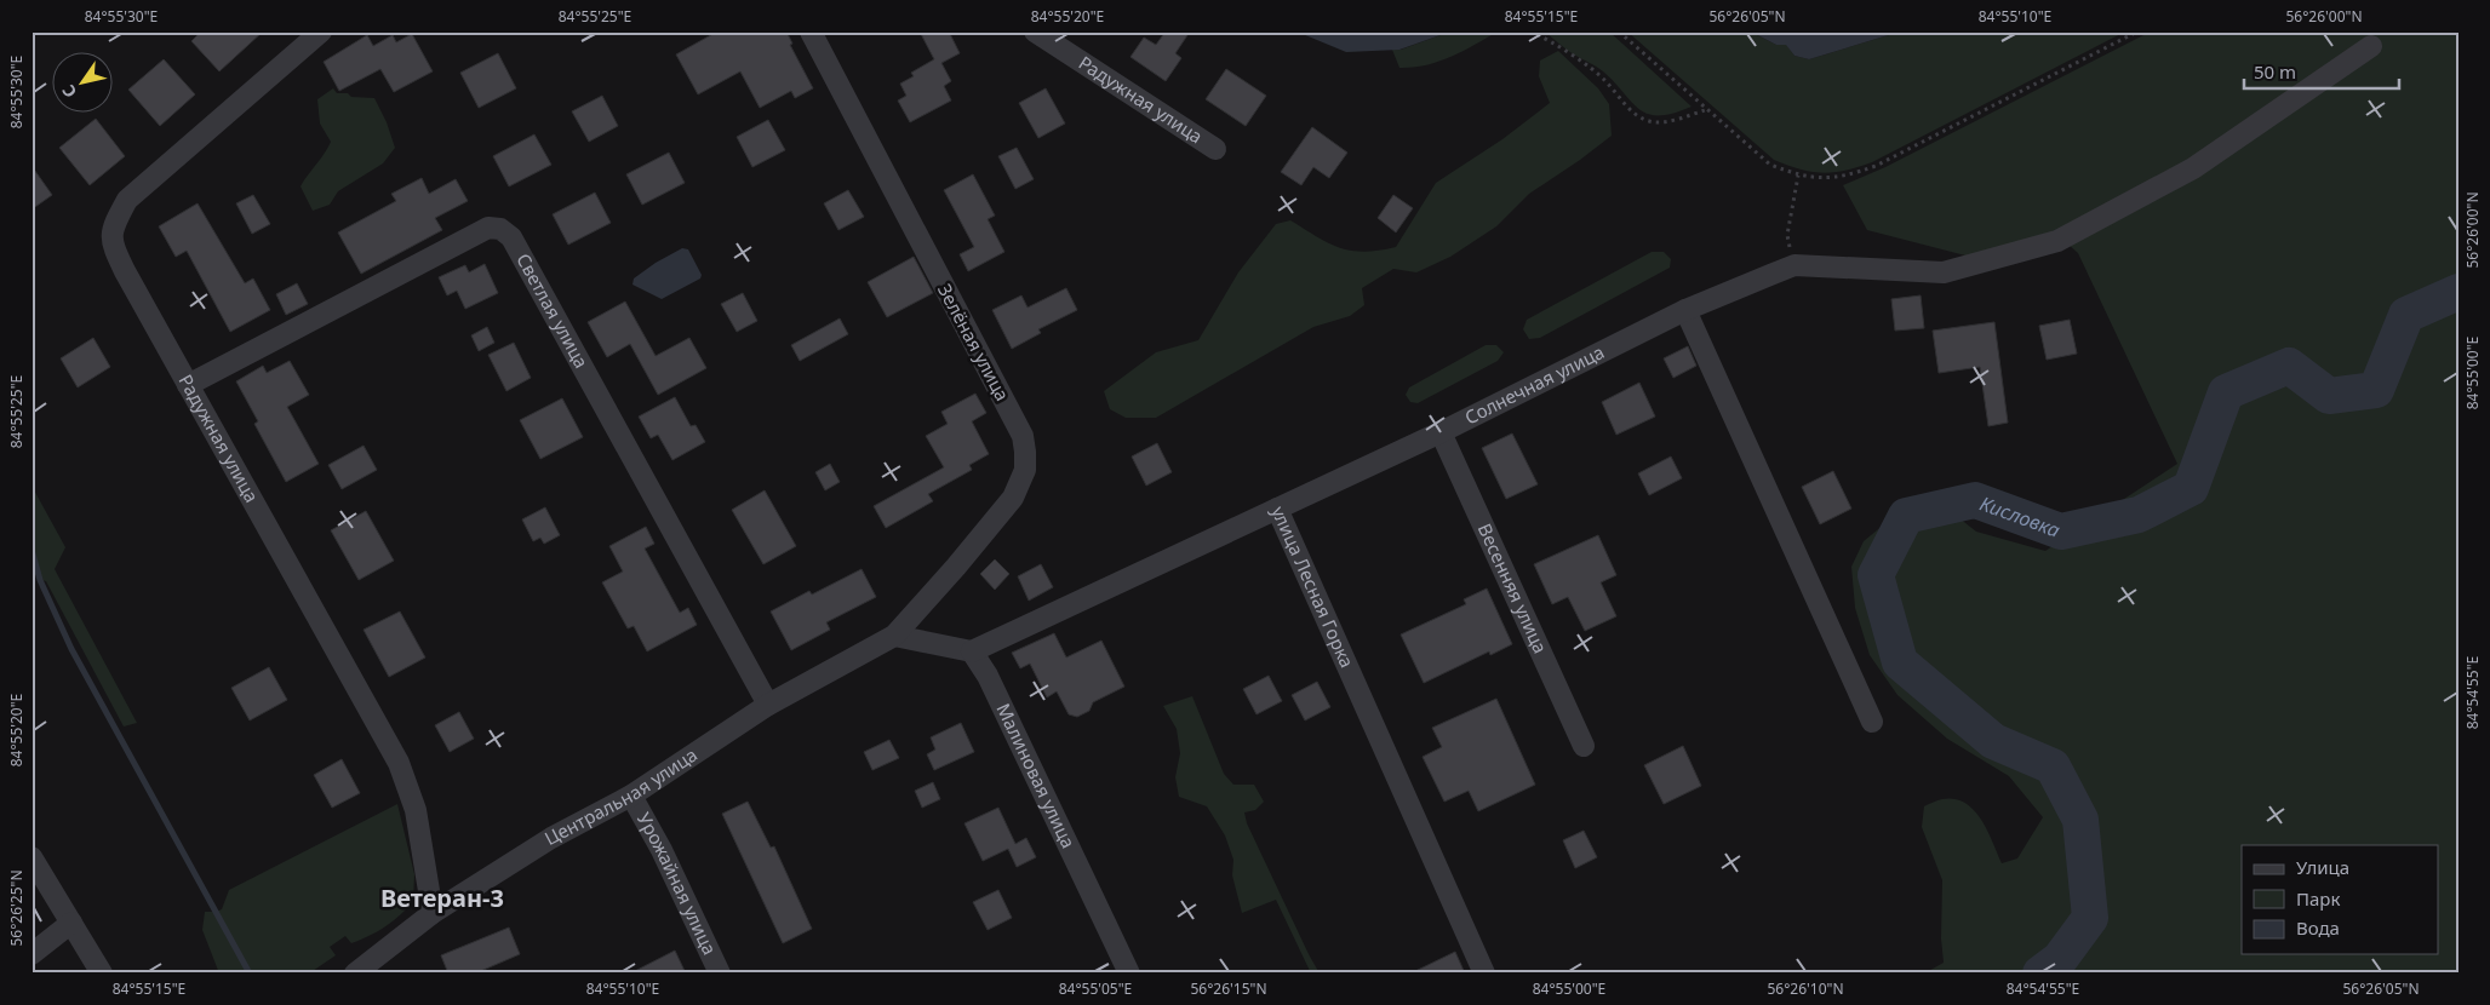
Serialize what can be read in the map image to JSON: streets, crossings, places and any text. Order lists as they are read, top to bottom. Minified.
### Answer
{"streets":{"street":["Радужная улица","Светлая улица","Зелёная улица","Солнечная улица","Весенняя улица","улица Лесная Горка","Малиновая улица","Центральная улица","Урожайная улица"]},"crossings":[["Радужная улица","Светлая улица"],["Радужная улица","Центральная улица"],["Светлая улица","Центральная улица"],["Зелёная улица","Центральная улица"],["Солнечная улица","Весенняя улица"],["Солнечная улица","улица Лесная Горка"],["улица Лесная Горка","Малиновая улица"],["Центральная улица","Урожайная улица"]],"districts":["Ветеран-3"],"water":["Кисловка"],"legend":["Улица","Парк","Вода"],"scale_bar":"50 m","north":"bottom left","coordinates":["84°55'30\"E","84°55'25\"E","84°55'20\"E","84°55'15\"E","56°26'05\"N","84°55'10\"E","56°26'00\"N","84°55'00\"E","84°54'55\"E","56°26'25\"N","84°55'05\"E","56°26'15\"N","56°26'10\"N"]}
